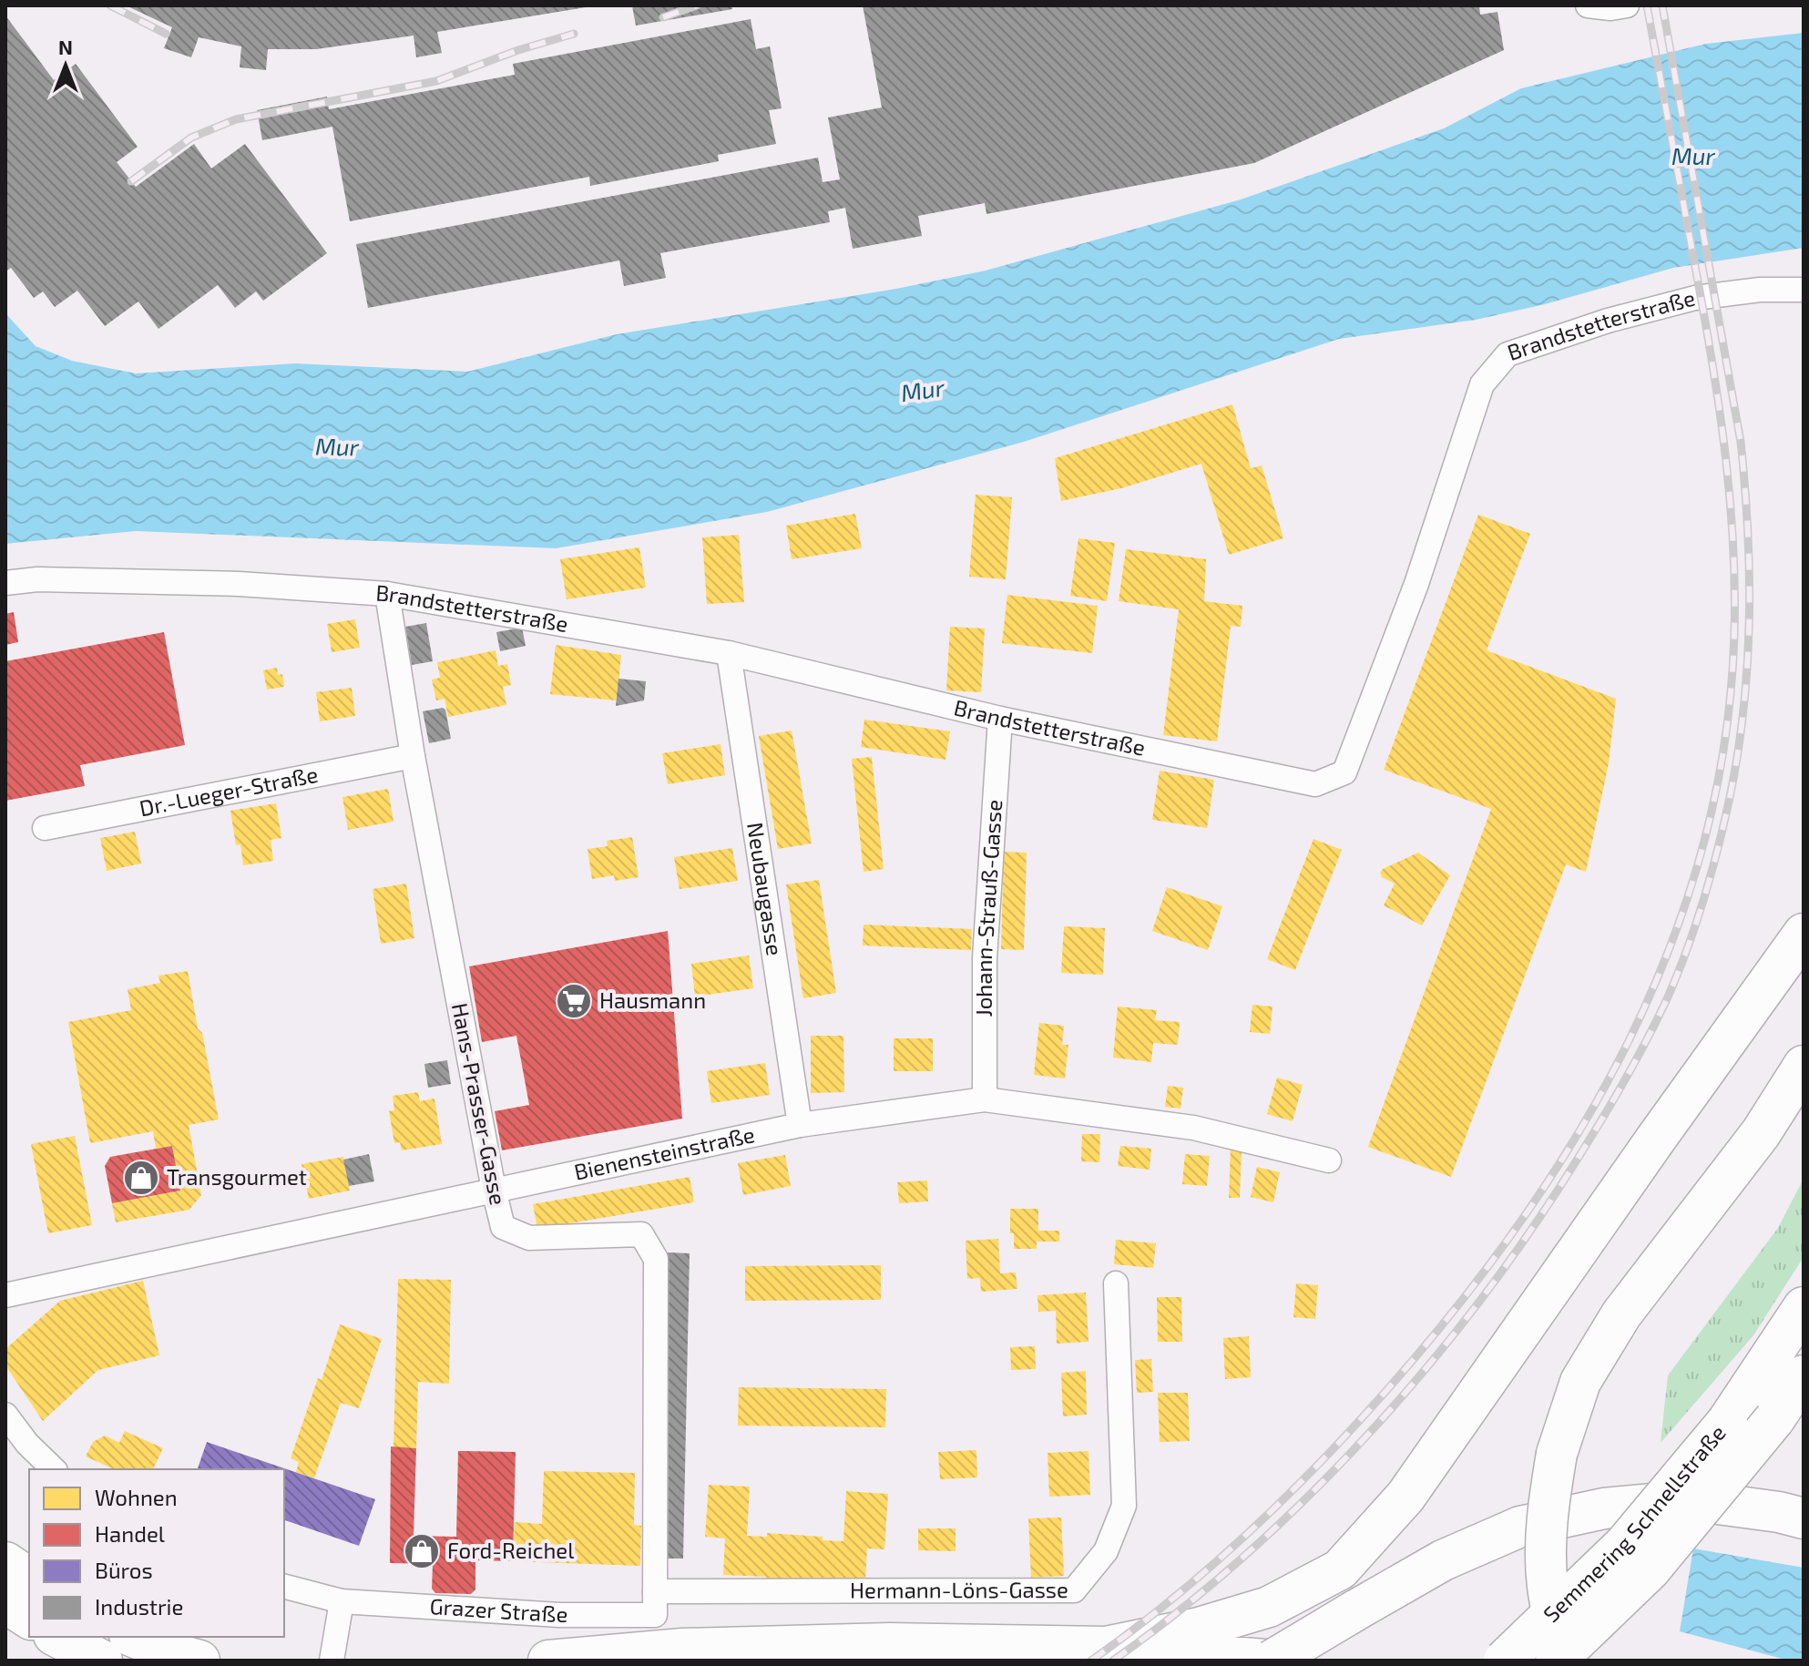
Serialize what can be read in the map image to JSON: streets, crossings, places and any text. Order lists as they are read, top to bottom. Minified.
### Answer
{"streets":{"highway":["Semmering Schnellstraße"],"street":["Brandstetterstraße","Dr.-Lueger-Straße","Neubaugasse","Johann-Strauß-Gasse","Hans-Prasser-Gasse","Bienensteinstraße","Hermann-Löns-Gasse","Grazer Straße"]},"crossings":[["Brandstetterstraße","Neubaugasse"],["Brandstetterstraße","Johann-Strauß-Gasse"],["Brandstetterstraße","Hans-Prasser-Gasse"],["Dr.-Lueger-Straße","Hans-Prasser-Gasse"],["Neubaugasse","Bienensteinstraße"],["Johann-Strauß-Gasse","Bienensteinstraße"],["Hans-Prasser-Gasse","Bienensteinstraße"],["Hans-Prasser-Gasse","Hermann-Löns-Gasse"],["Hans-Prasser-Gasse","Grazer Straße"],["Hermann-Löns-Gasse","Grazer Straße"]],"water":["Mur"],"places":{"supermarket":["Hausmann"],"shop":["Transgourmet","Ford-Reichel"]},"legend":["Wohnen","Handel","Büros","Industrie"],"north":"top"}
